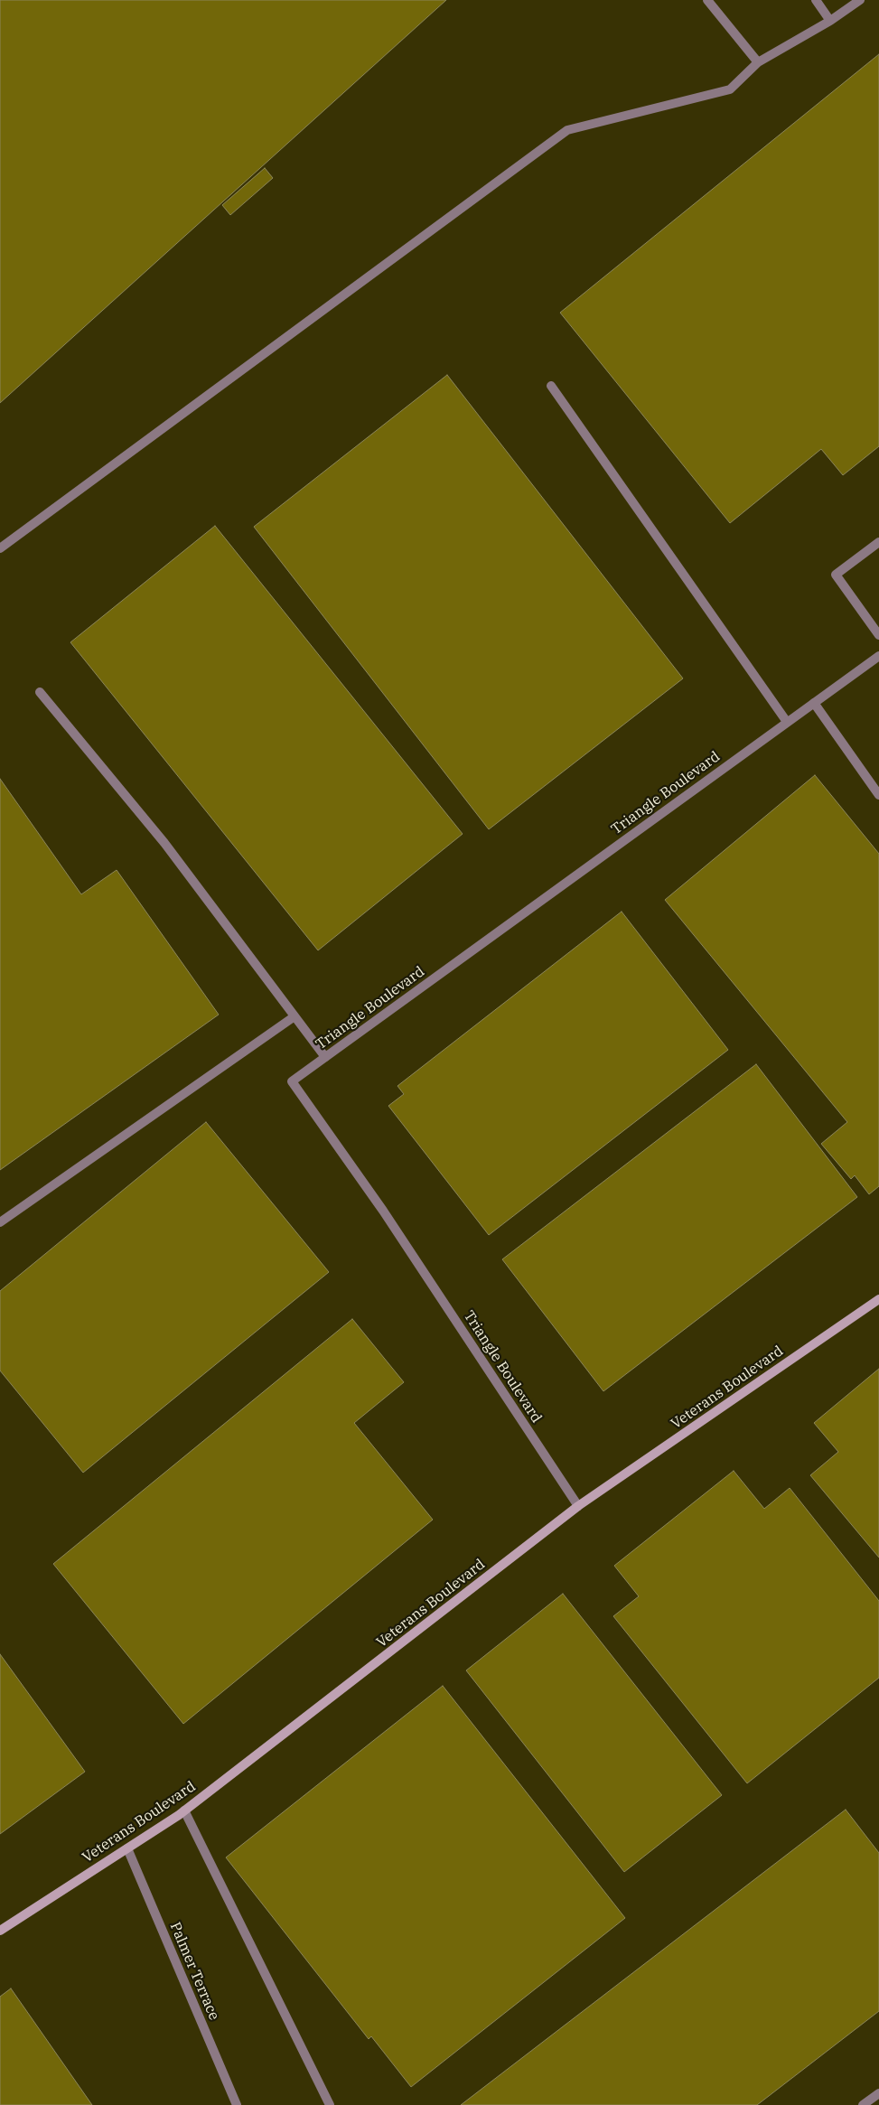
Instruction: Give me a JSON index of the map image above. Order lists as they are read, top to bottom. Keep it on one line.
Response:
{"streets":{"street":["Triangle Boulevard","Veterans Boulevard","Palmer Terrace"]},"crossings":[["Triangle Boulevard","Veterans Boulevard"],["Veterans Boulevard","Palmer Terrace"]]}
